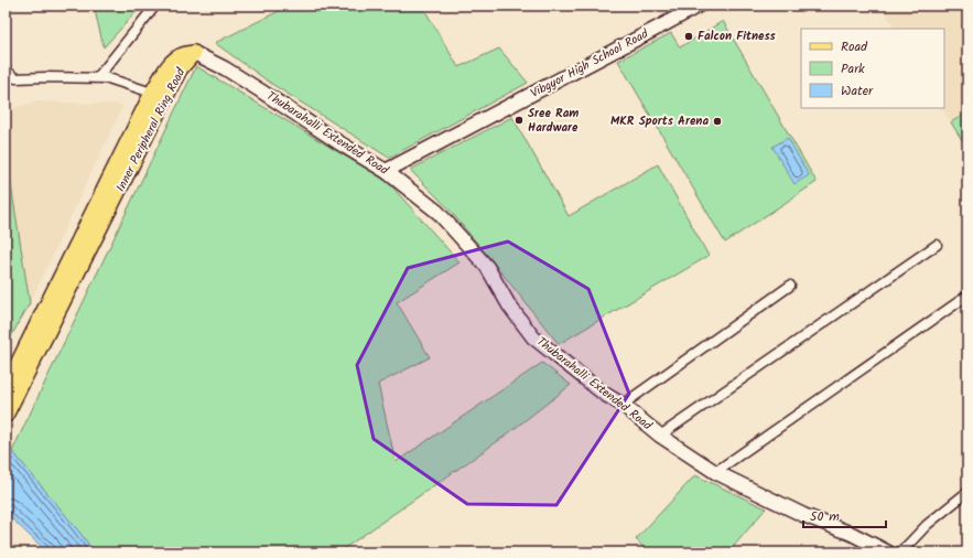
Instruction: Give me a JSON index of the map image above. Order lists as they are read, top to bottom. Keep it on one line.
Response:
{"streets":{"main road":["Inner Peripheral Ring Road"],"street":["Vibgyor High School Road","Thubarahalli Extended Road"]},"crossings":[["Vibgyor High School Road","Thubarahalli Extended Road"],["Inner Peripheral Ring Road","Thubarahalli Extended Road"]],"places":["Falcon Fitness","Sree Ram Hardware","MKR Sports Arena"],"legend":["Road","Park","Water"],"scale_bar":"50 m"}
